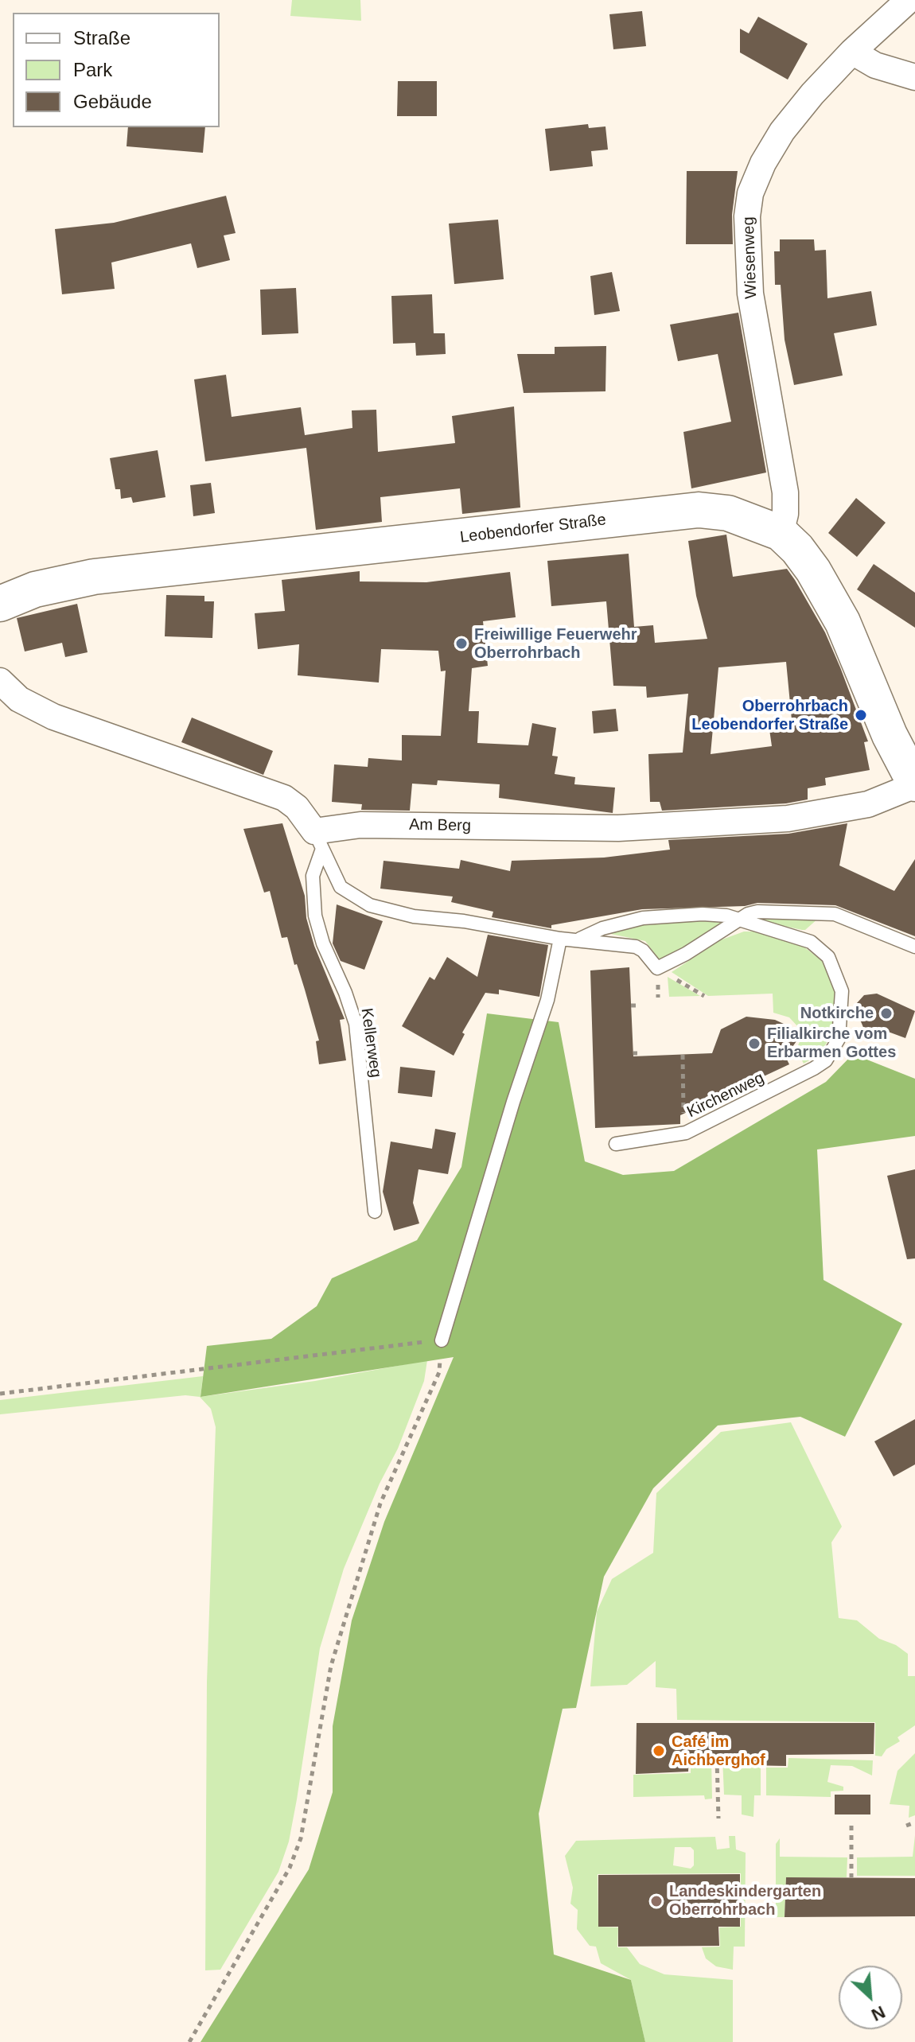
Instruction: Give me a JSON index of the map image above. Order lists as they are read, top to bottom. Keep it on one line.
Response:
{"streets":{"main road":["Leobendorfer Straße"],"street":["Wiesenweg","Am Berg"],"lane":["Kellerweg","Kirchenweg"]},"crossings":[["Wiesenweg","Leobendorfer Straße"],["Leobendorfer Straße","Am Berg"],["Am Berg","Kellerweg"],["Am Berg","Kirchenweg"],["Kellerweg","Kirchenweg"]],"places":["Freiwillige Feuerwehr Oberrohrbach","Oberrohrbach Leobendorfer Straße","Notkirche","Filialkirche vom Erbarmen Gottes","Café im Aichberghof","Landeskindergarten Oberrohrbach"],"legend":["Straße","Park","Gebäude"],"north":"bottom right"}
